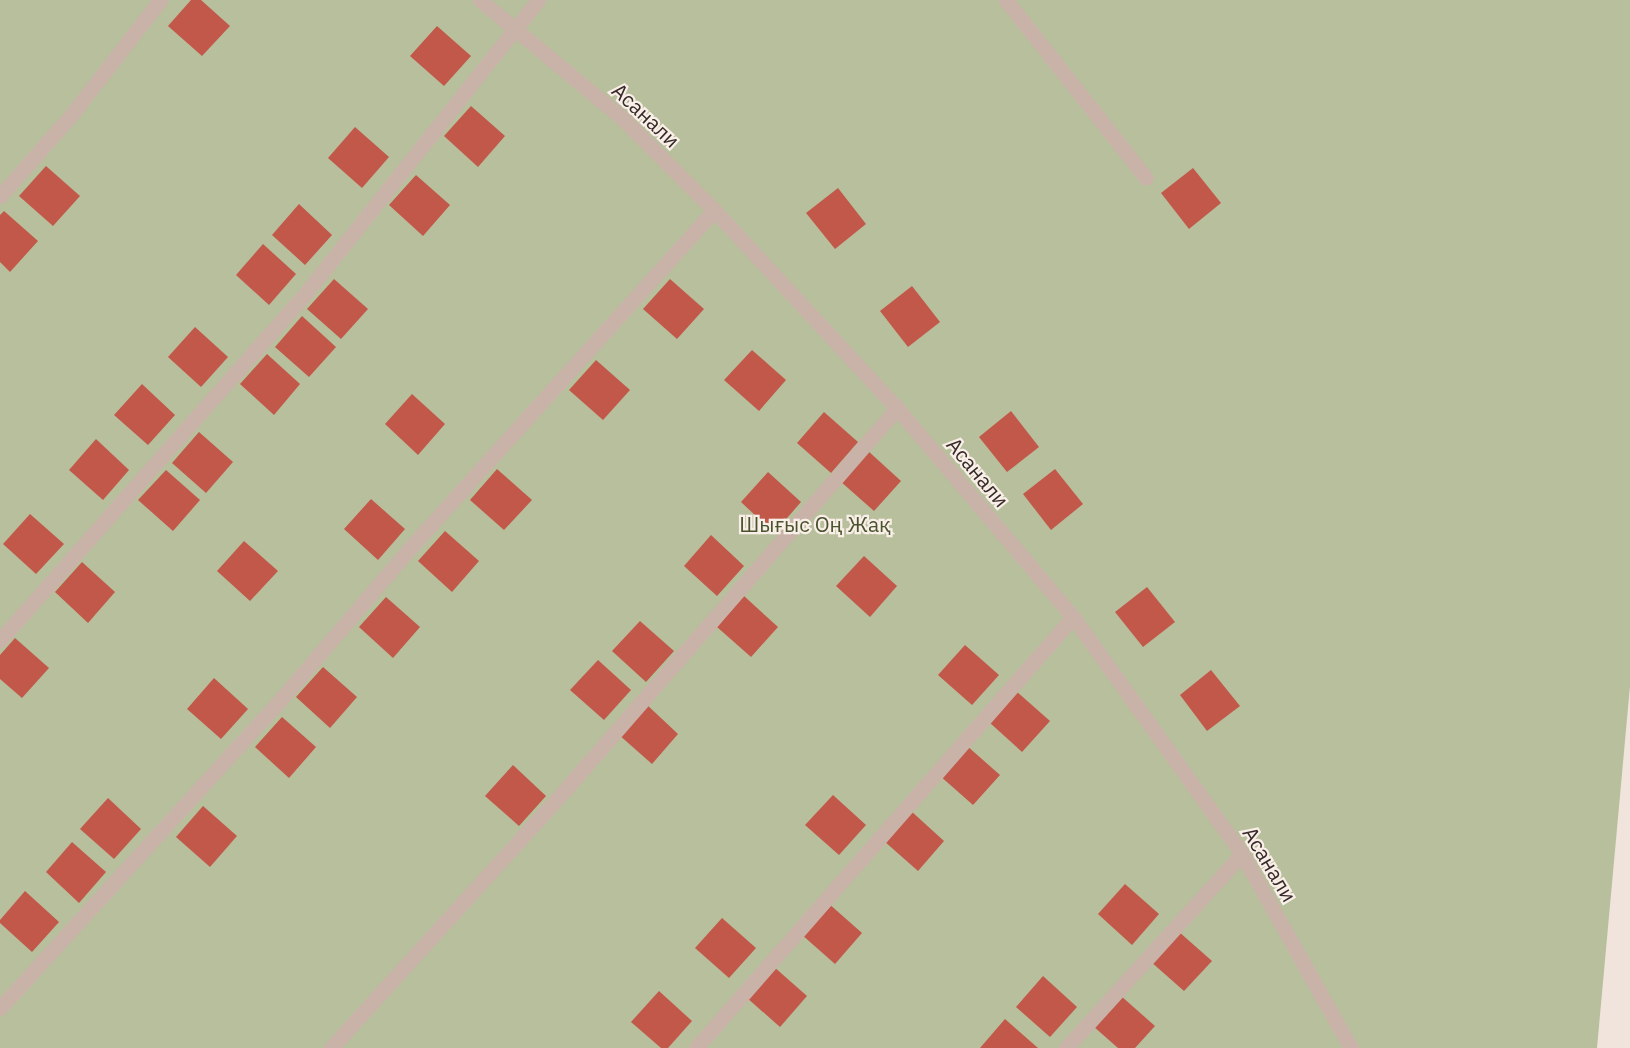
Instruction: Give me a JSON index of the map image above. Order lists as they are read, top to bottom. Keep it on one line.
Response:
{"streets":{"street":["Асанали"]},"parks":["Шығыс Оң Жақ"]}
